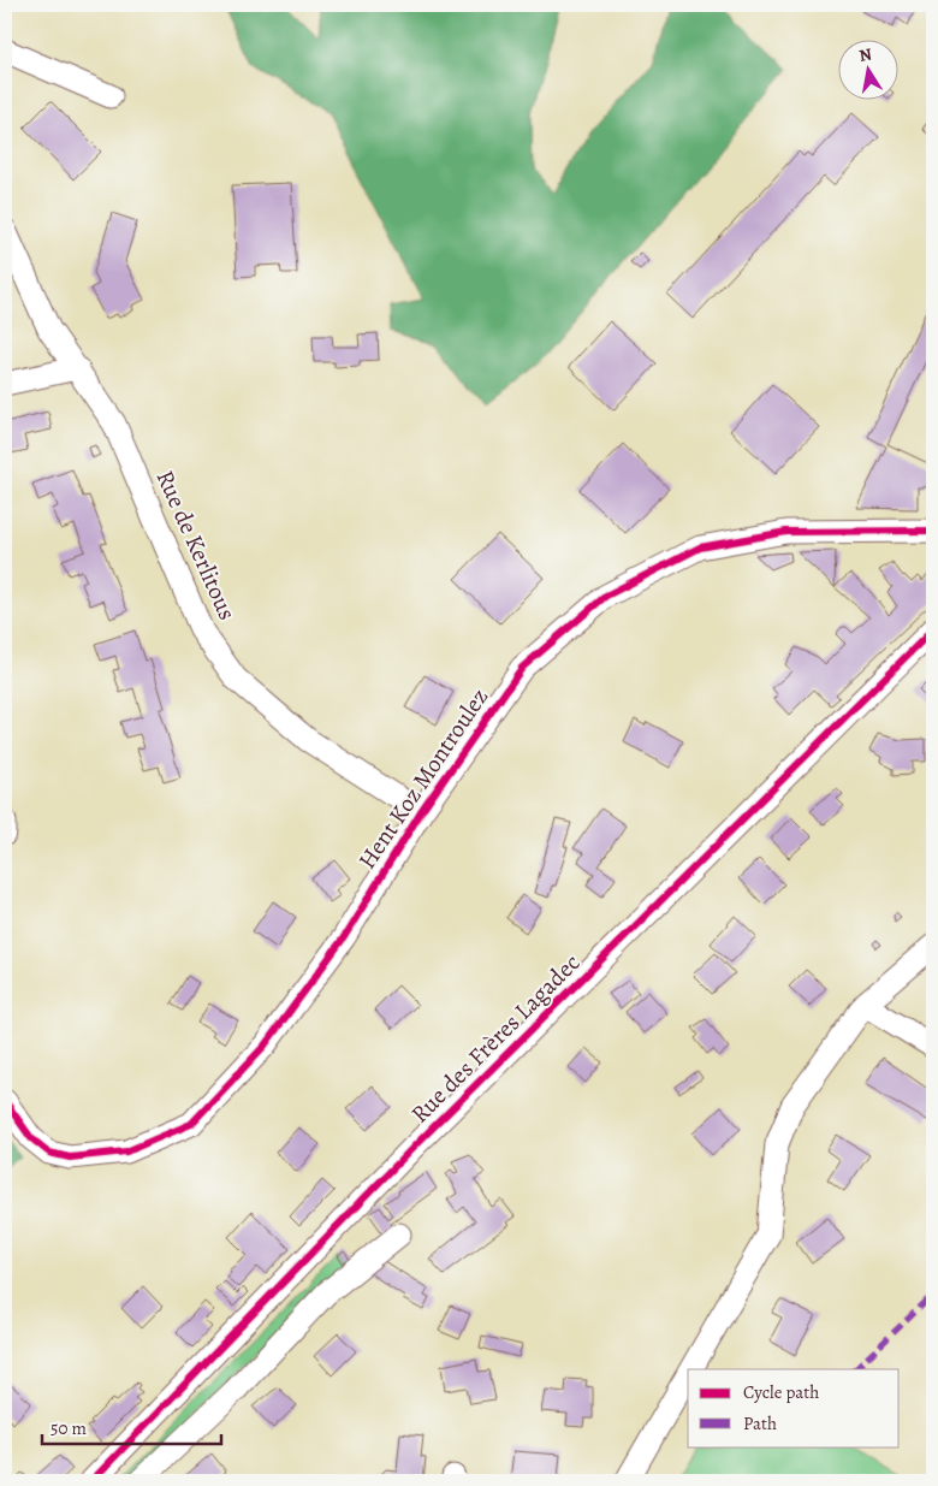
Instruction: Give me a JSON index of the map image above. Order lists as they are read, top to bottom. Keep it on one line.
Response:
{"streets":{"street":["Rue de Kerlitous","Hent Koz Montroulez","Rue des Frères Lagadec"]},"crossings":[["Rue de Kerlitous","Hent Koz Montroulez"]],"legend":["Cycle path","Path"],"scale_bar":"50 m","north":"top"}
